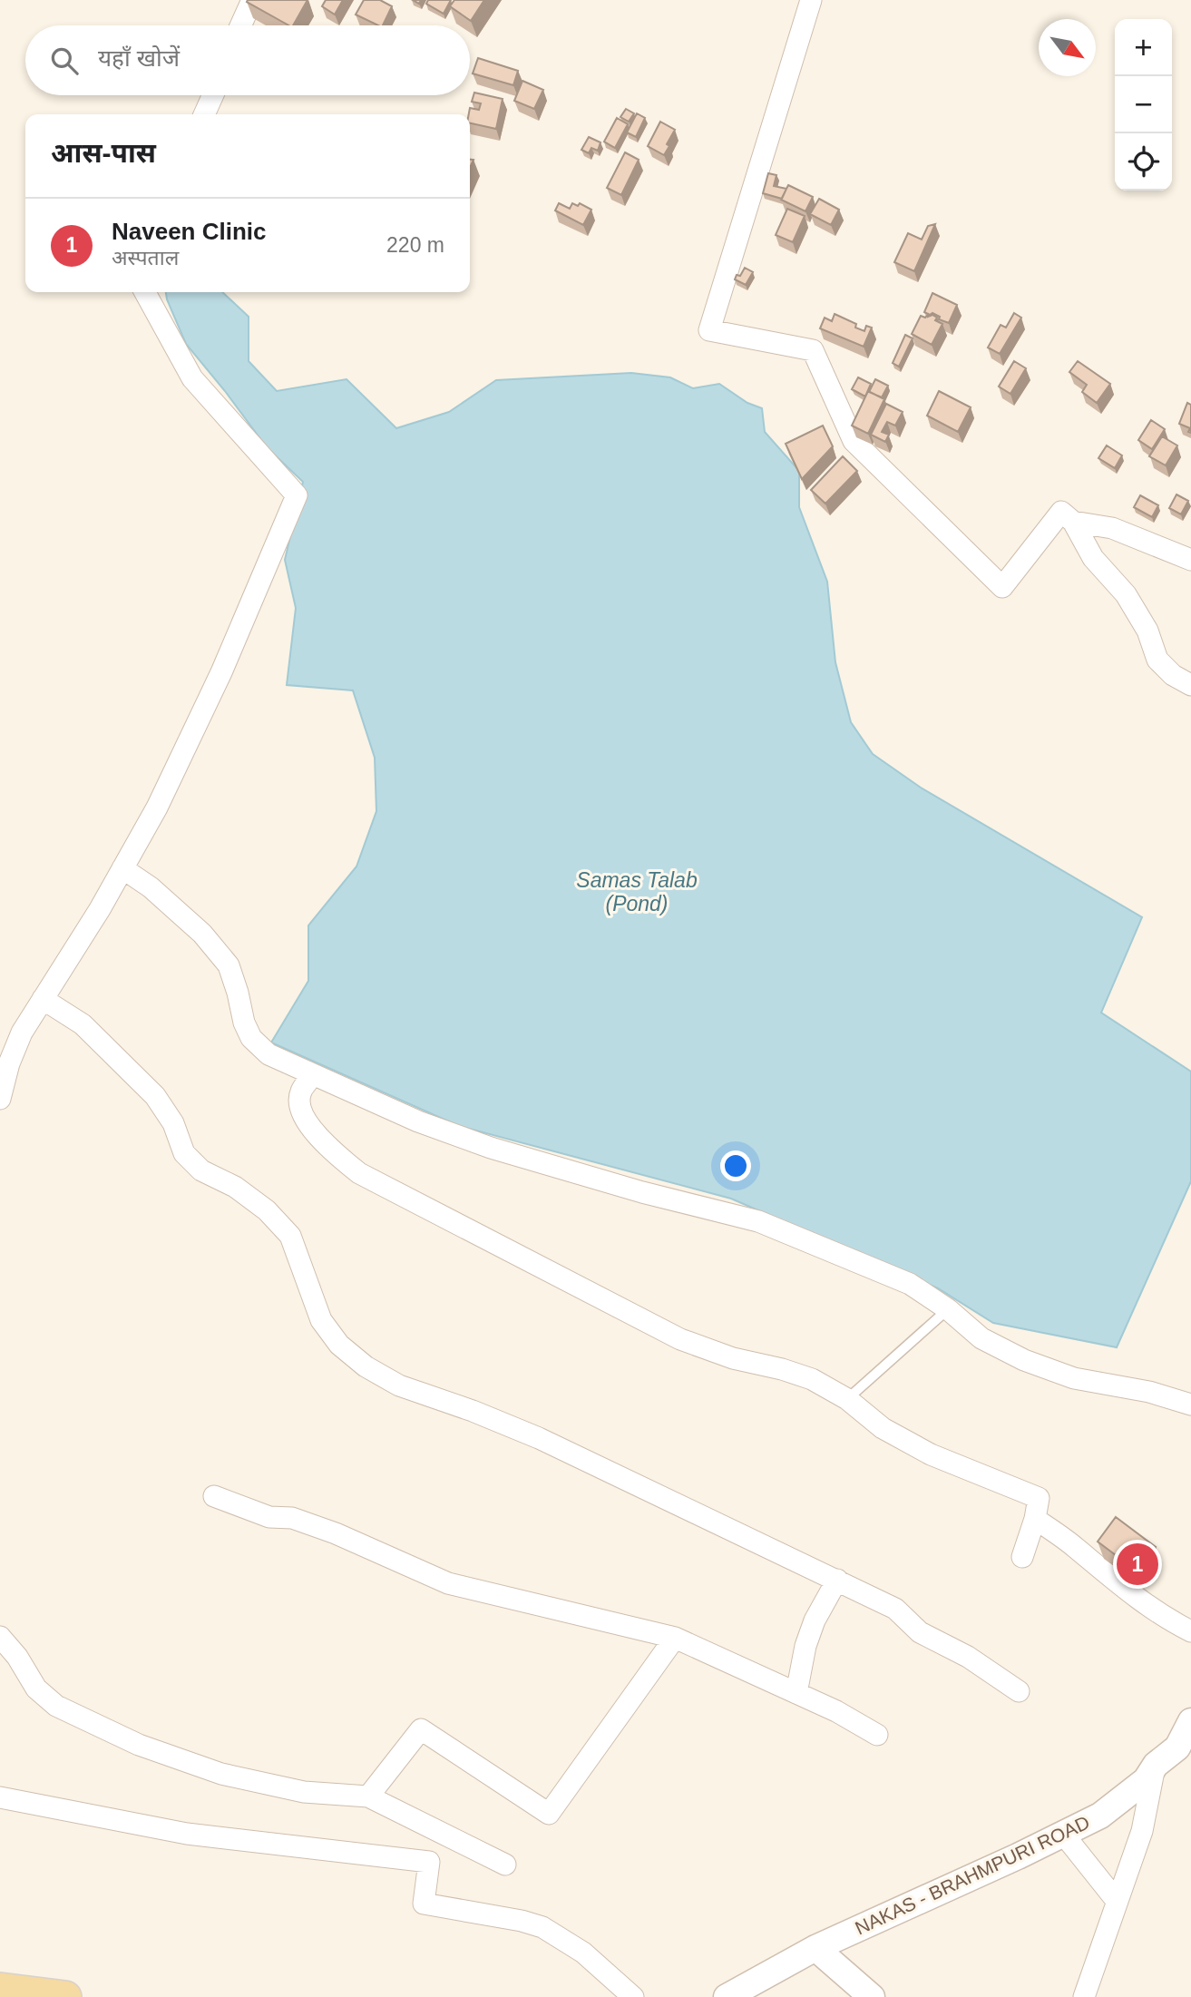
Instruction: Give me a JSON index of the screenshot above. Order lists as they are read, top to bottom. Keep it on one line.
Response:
{"streets":{"street":["NAKAS - BRAHMPURI ROAD"]},"water":["Samas Talab (Pond)"],"north":"bottom right","page":{"map_buttons":["+","−"],"search":"यहाँ खोजें","heading":"आस-पास","list":[{"mark":"1","name":"Naveen Clinic","note":"अस्पताल","value":"220 m"}],"pins":"1"}}
